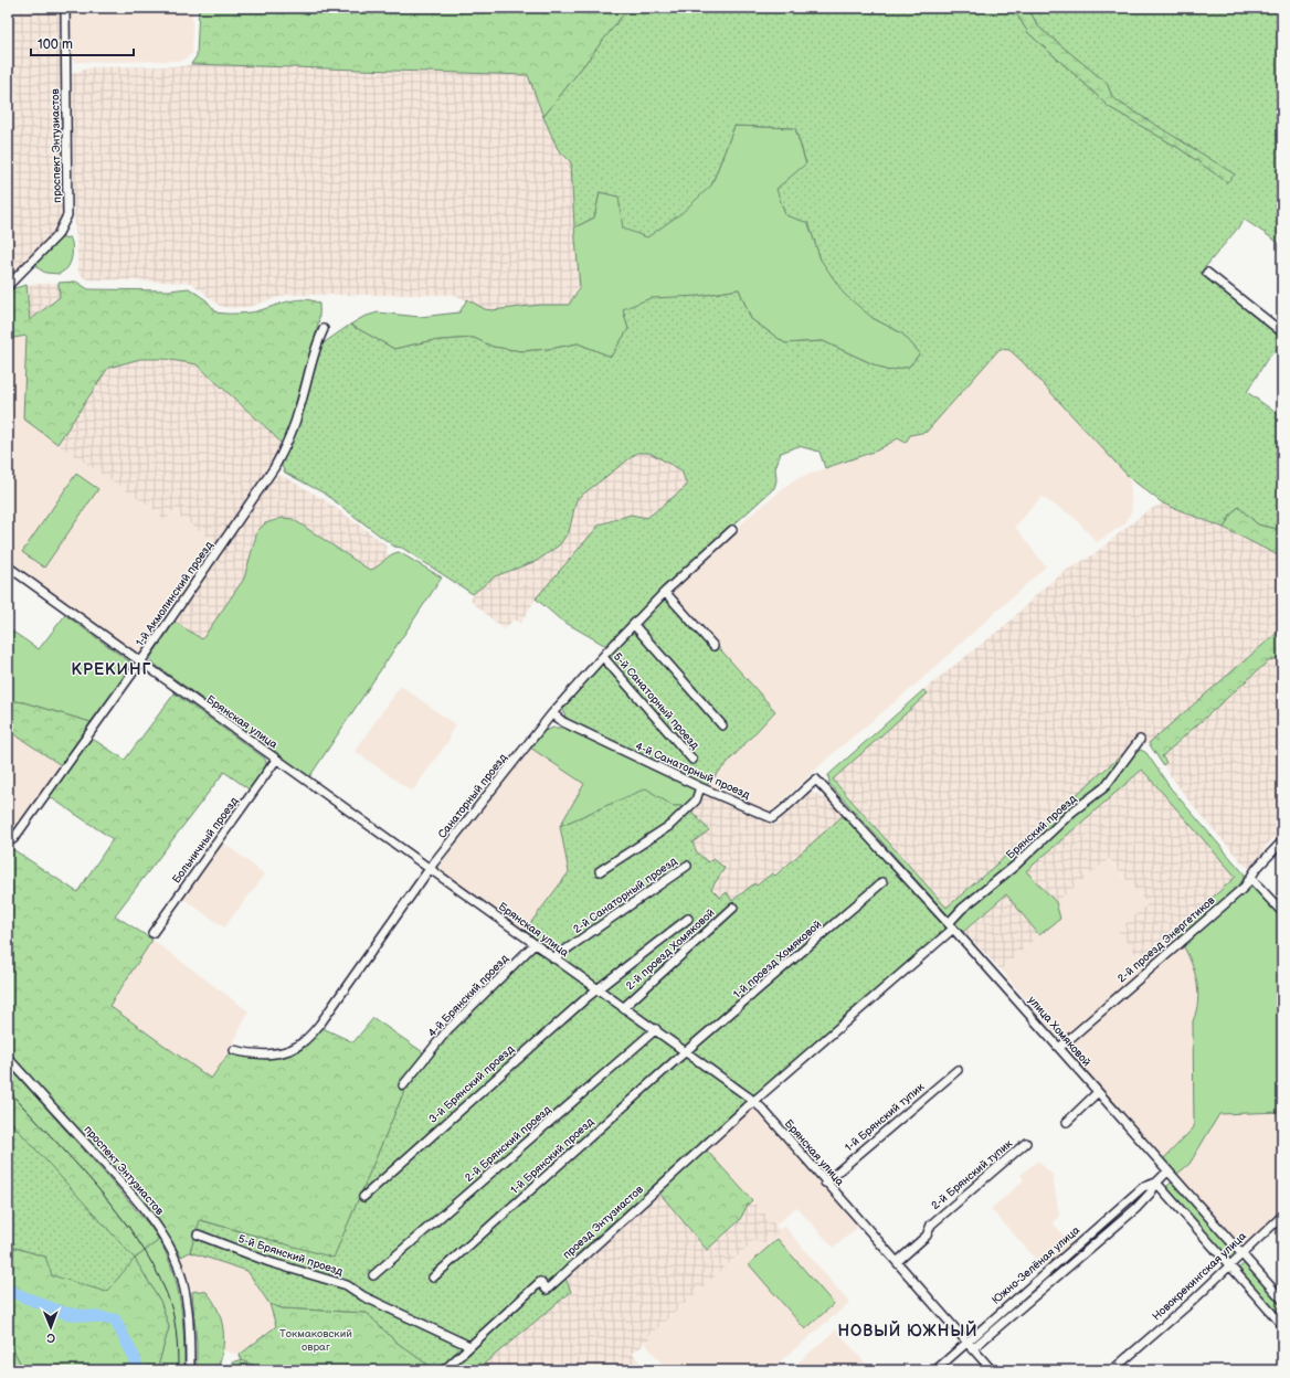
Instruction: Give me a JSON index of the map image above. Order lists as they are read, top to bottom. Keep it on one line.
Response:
{"streets":{"street":["проспект Энтузиастов","1-й Акмолинский проезд","5-й Санаторный проезд","Брянская улица","4-й Санаторный проезд","Санаторный проезд","Брянский проезд","Больничный проезд","2-й Санаторный проезд","2-й проезд Энергетиков","2-й проезд Хомяковой","1-й проезд Хомяковой","4-й Брянский проезд","улица Хомяковой","3-й Брянский проезд","1-й Брянский тупик","2-й Брянский проезд","1-й Брянский проезд","2-й Брянский тупик","проезд Энтузиастов","5-й Брянский проезд","Южно-Зелёная улица","Новокрекингская улица"]},"crossings":[["1-й Акмолинский проезд","Брянская улица"],["5-й Санаторный проезд","Санаторный проезд"],["Брянская улица","Санаторный проезд"],["Брянская улица","Брянский проезд"],["Брянская улица","Больничный проезд"],["Брянская улица","2-й Санаторный проезд"],["Брянская улица","2-й проезд Хомяковой"],["Брянская улица","1-й проезд Хомяковой"],["Брянская улица","4-й Брянский проезд"],["Брянская улица","3-й Брянский проезд"],["Брянская улица","1-й Брянский тупик"],["Брянская улица","2-й Брянский проезд"],["Брянская улица","1-й Брянский проезд"],["Брянская улица","2-й Брянский тупик"],["Брянская улица","проезд Энтузиастов"],["Брянская улица","Южно-Зелёная улица"],["4-й Санаторный проезд","Санаторный проезд"],["4-й Санаторный проезд","улица Хомяковой"],["Брянский проезд","улица Хомяковой"],["Брянский проезд","проезд Энтузиастов"],["2-й проезд Энергетиков","улица Хомяковой"],["1-й проезд Хомяковой","1-й Брянский проезд"],["улица Хомяковой","Южно-Зелёная улица"],["улица Хомяковой","Новокрекингская улица"],["проезд Энтузиастов","5-й Брянский проезд"]],"districts":["КРЕКИНГ","НОВЫЙ ЮЖНЫЙ"],"parks":["Токмаковский овраг"],"scale_bar":"100 m","north":"bottom"}
